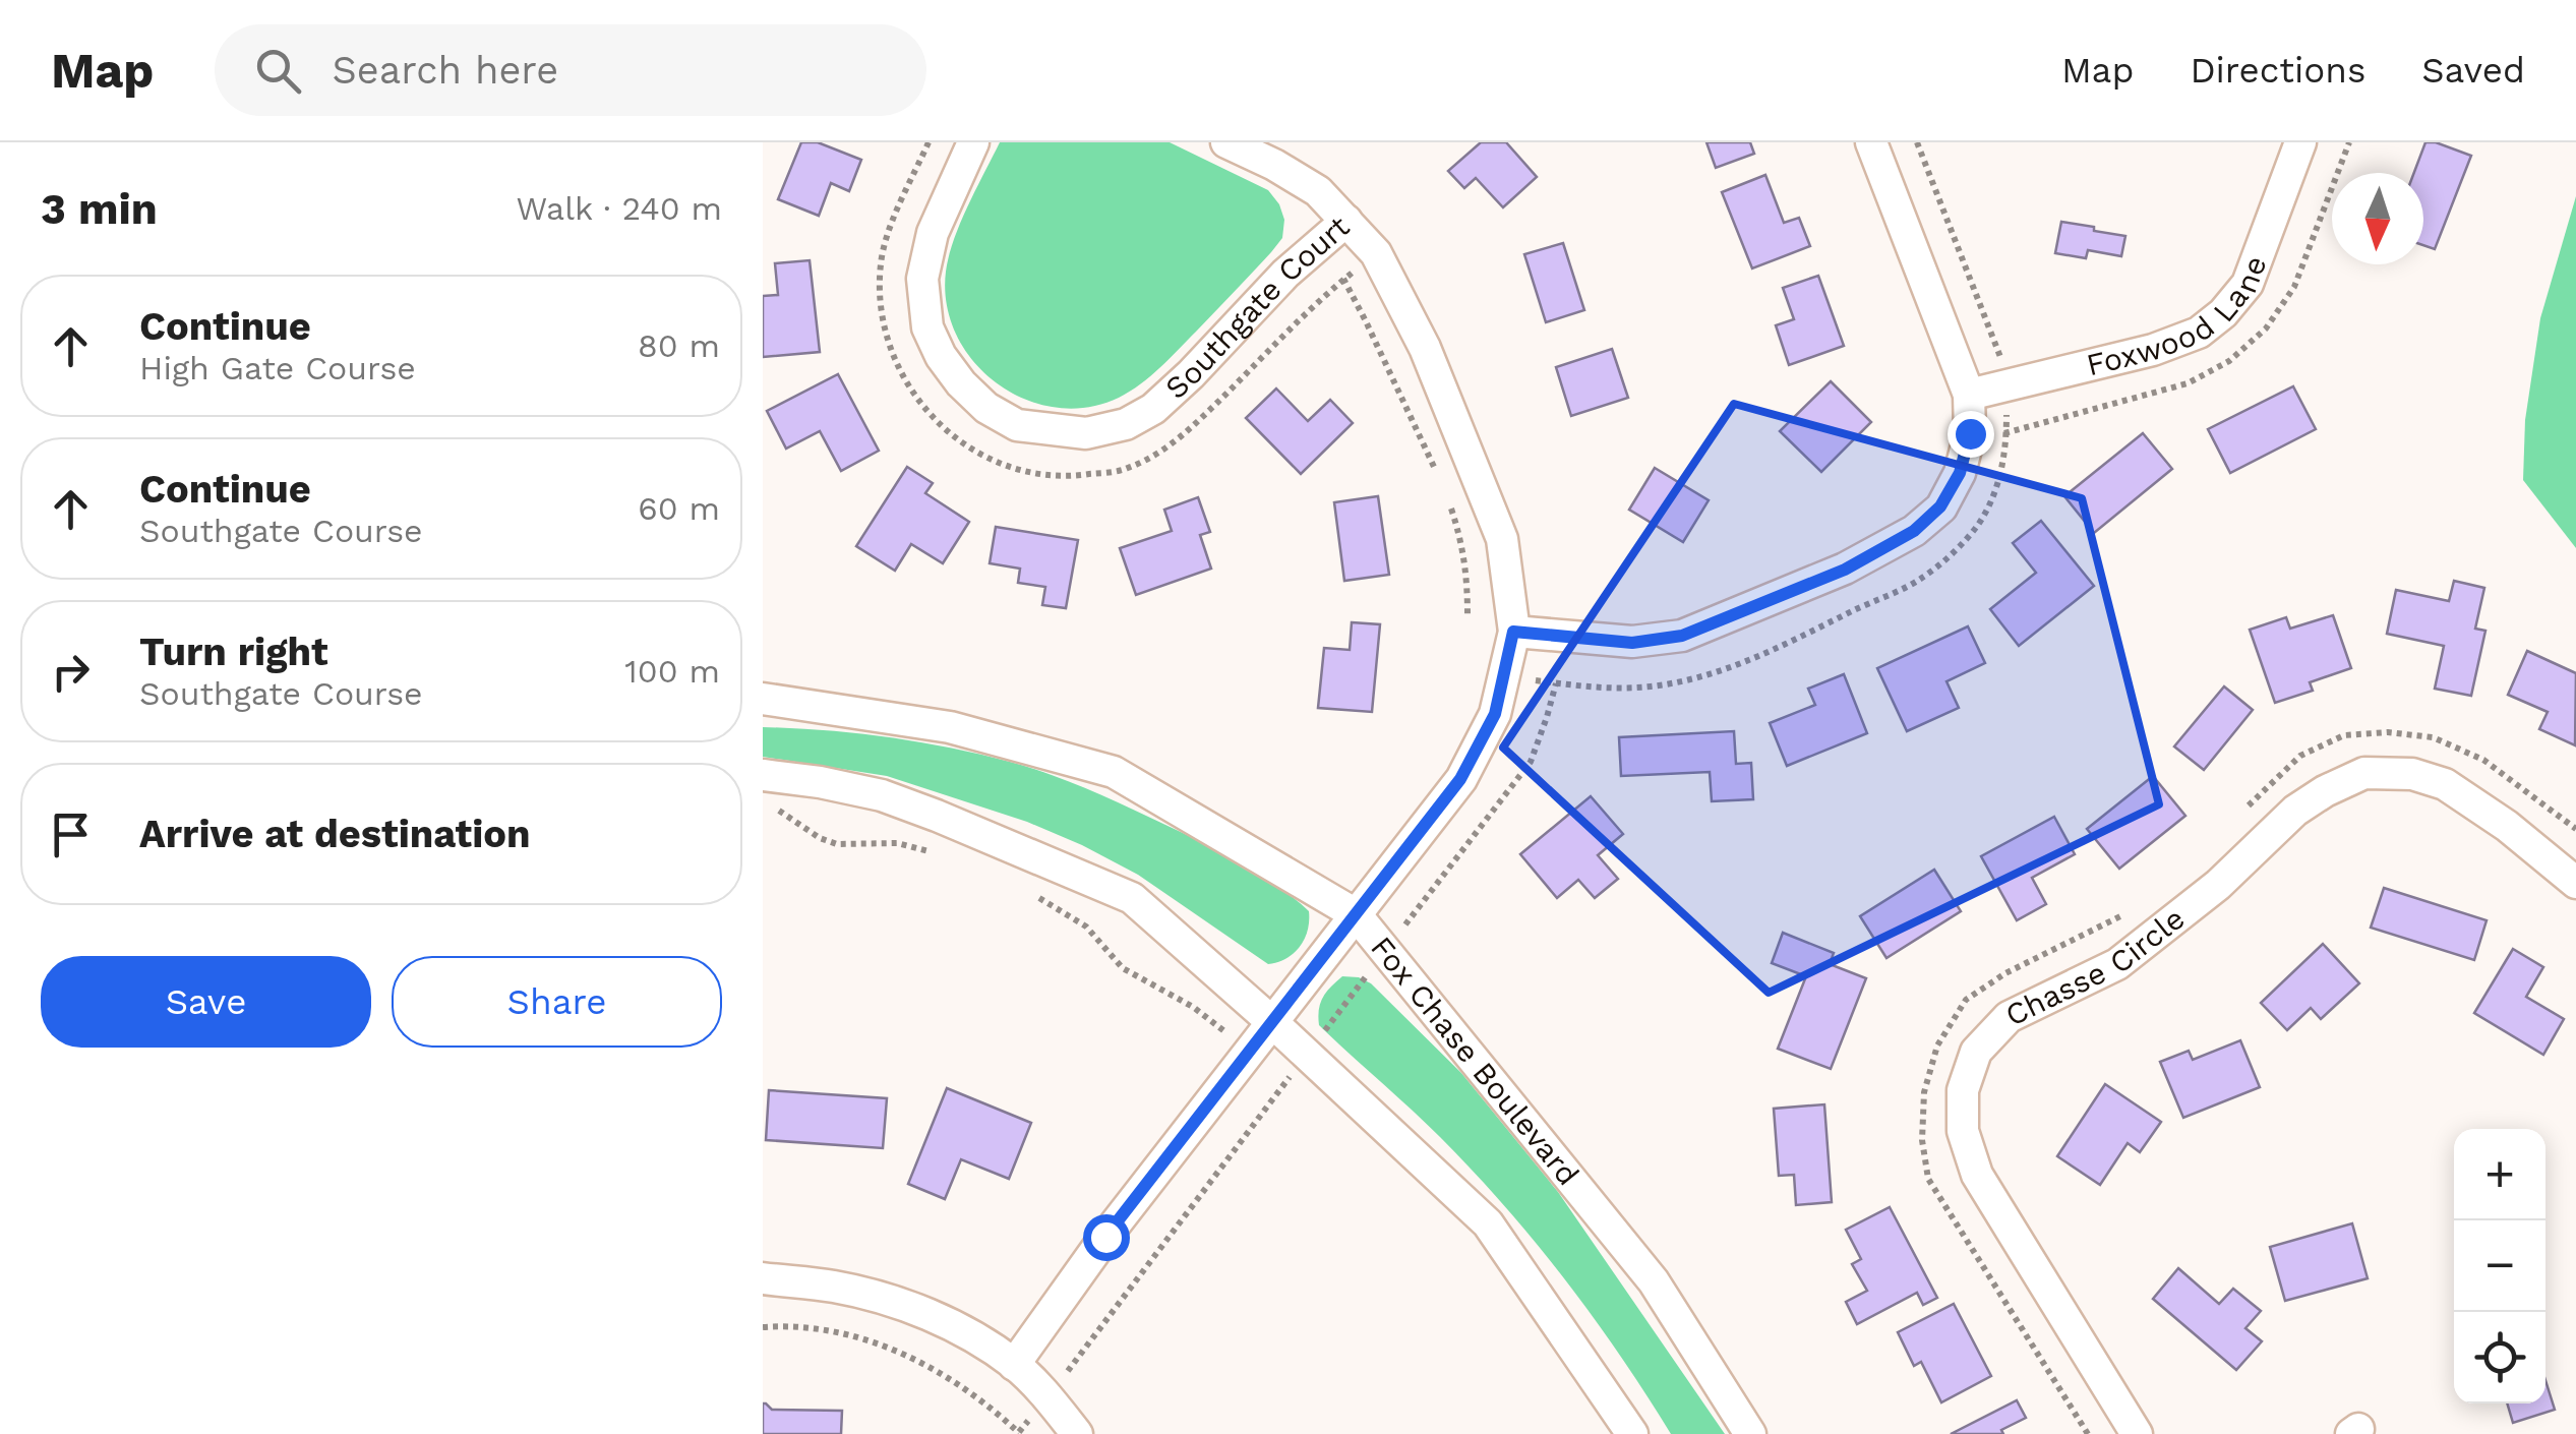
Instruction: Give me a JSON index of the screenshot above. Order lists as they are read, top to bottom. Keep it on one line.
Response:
{"streets":{"street":["Foxwood Lane","Southgate Court","Chasse Circle","Fox Chase Boulevard"]},"crossings":[["Southgate Court","Fox Chase Boulevard"]],"north":"bottom","page":{"header":"Map","search":"Search here","nav":["Map","Directions","Saved"],"heading":["3 min","Walk · 240 m"],"list":[["Continue","High Gate Course","80 m"],["Continue","Southgate Course","60 m"],["Turn right","Southgate Course","100 m"],"Arrive at destination"],"buttons":["Save","Share"],"map_buttons":["+","−"]}}
